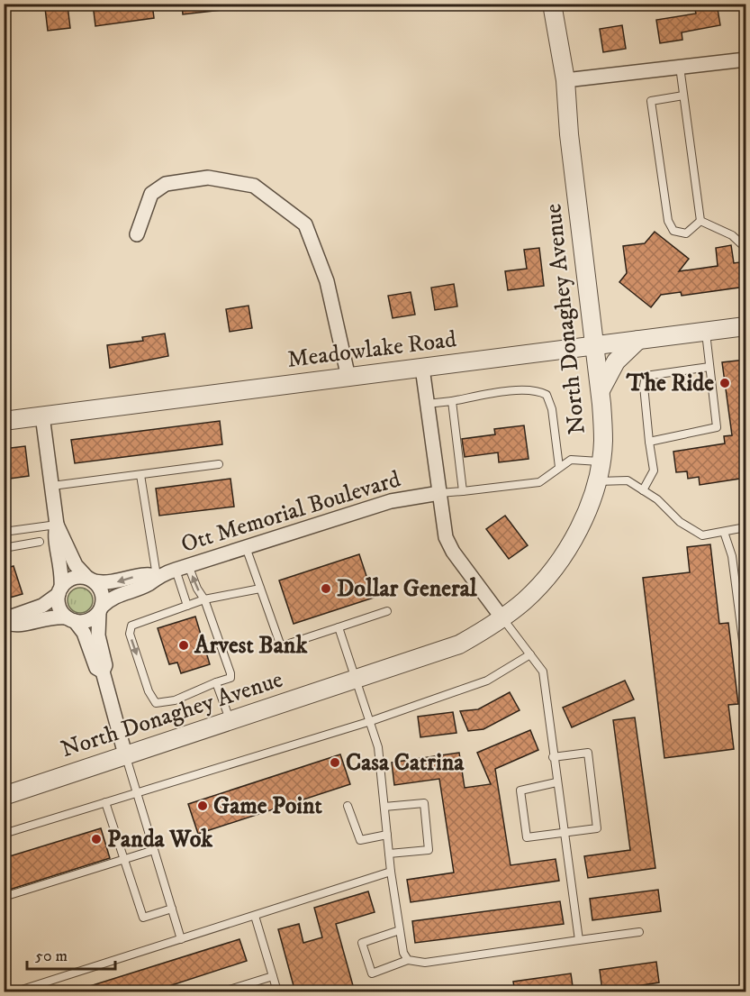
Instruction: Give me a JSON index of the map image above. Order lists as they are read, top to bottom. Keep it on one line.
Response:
{"streets":{"street":["North Donaghey Avenue","Meadowlake Road","Ott Memorial Boulevard"]},"crossings":[["North Donaghey Avenue","Meadowlake Road"]],"places":["The Ride","Dollar General","Arvest Bank","Casa Catrina","Game Point","Panda Wok"],"scale_bar":"50 m"}
